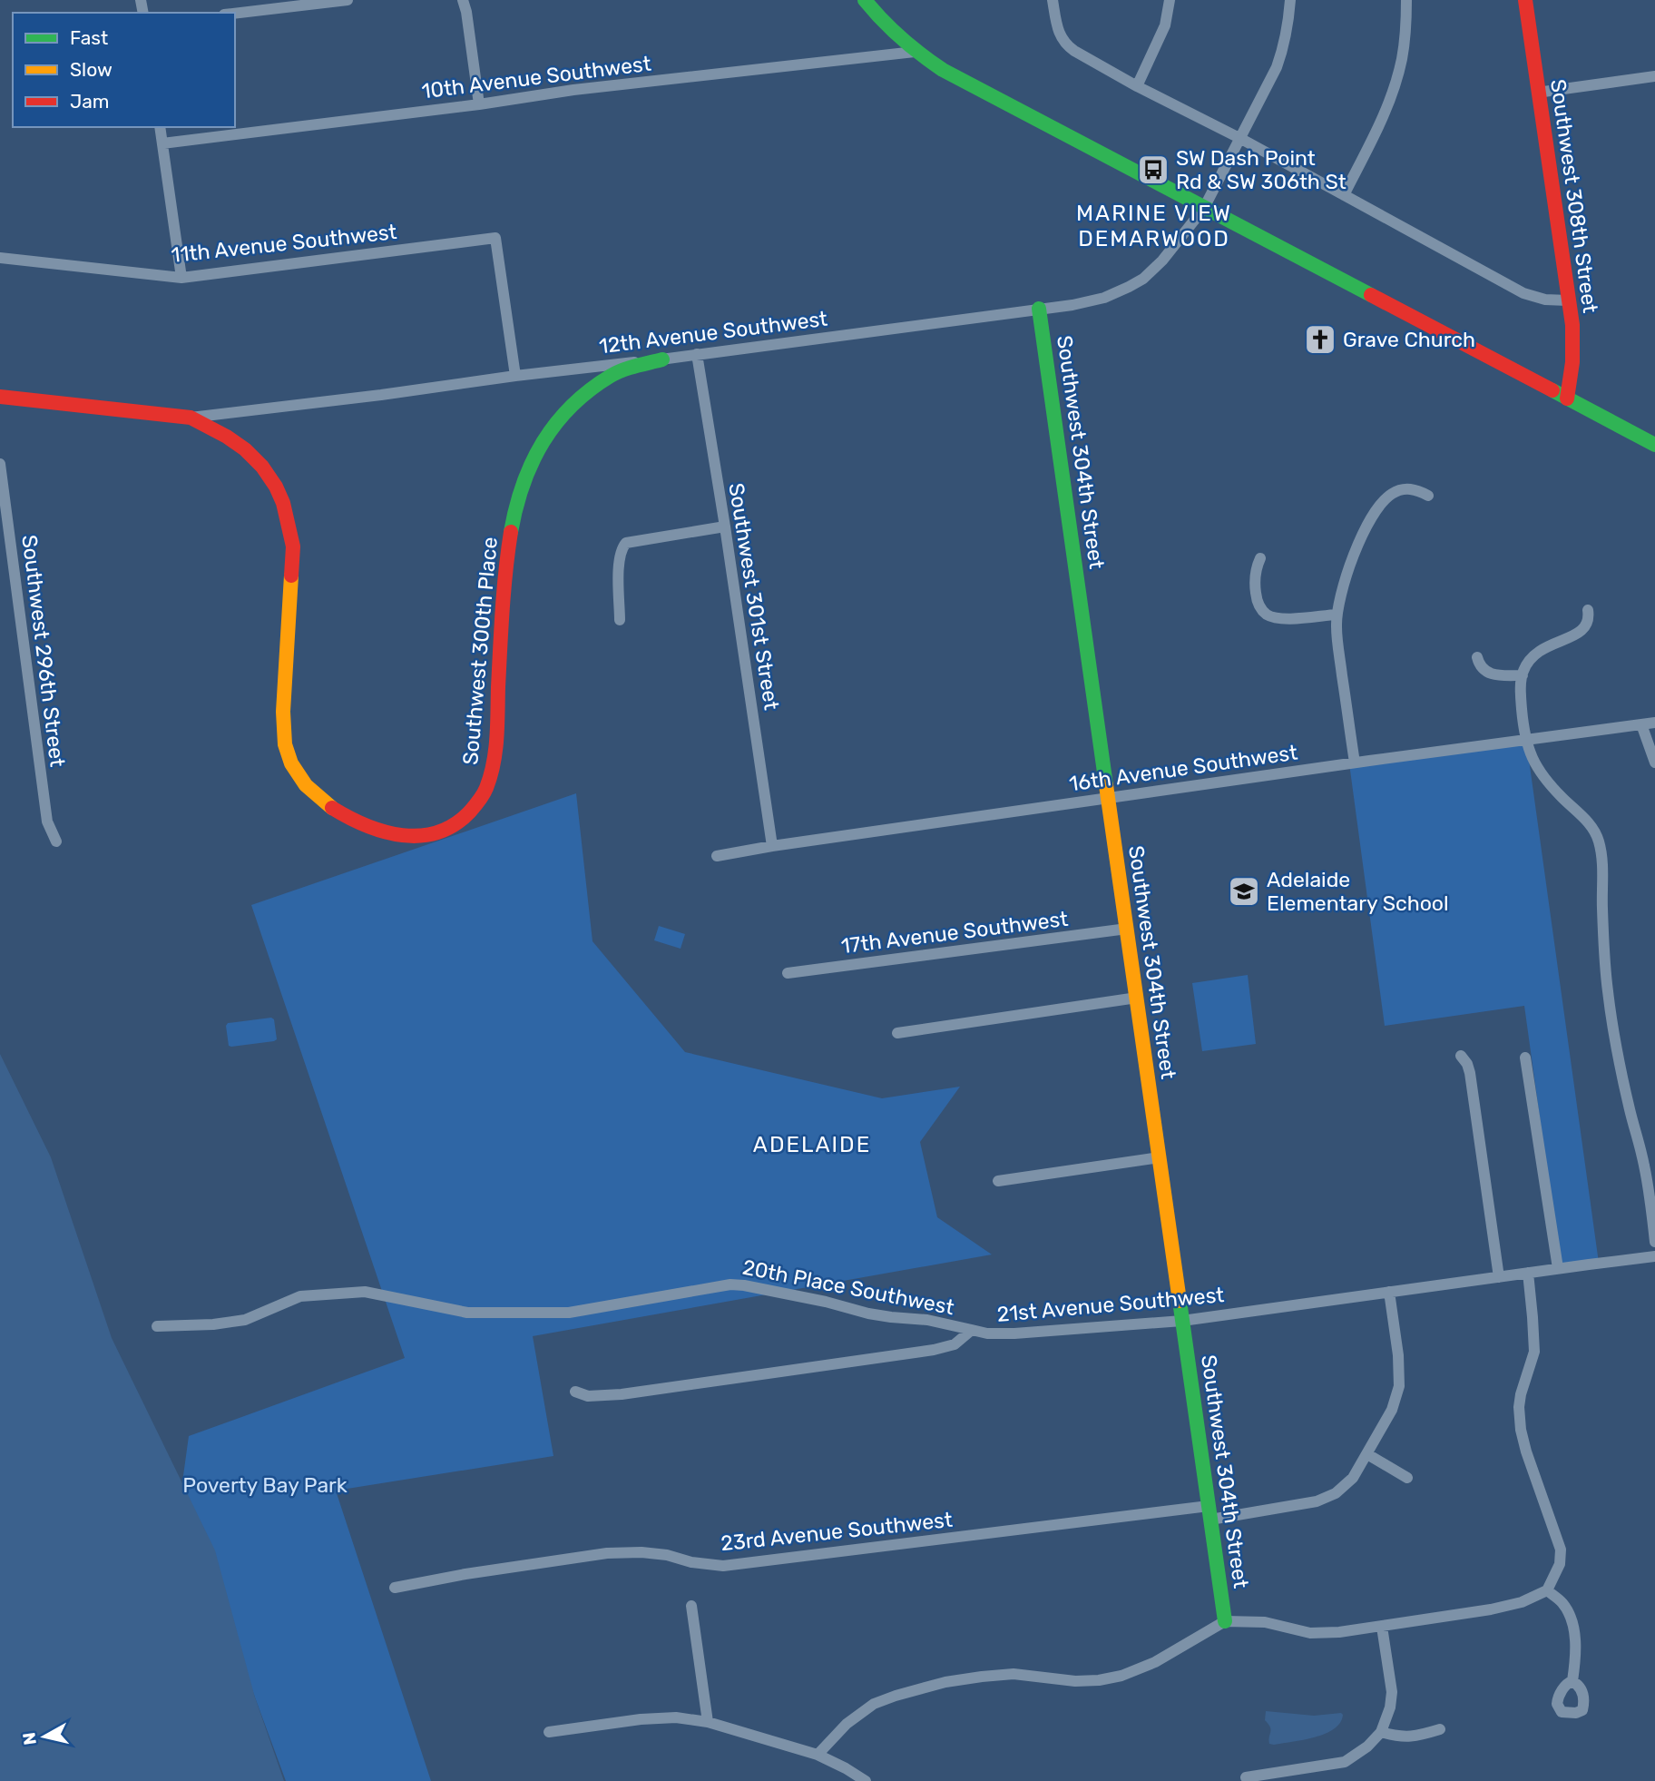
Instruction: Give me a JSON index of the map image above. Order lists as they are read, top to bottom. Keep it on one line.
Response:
{"streets":{"street":["10th Avenue Southwest","Southwest 308th Street","11th Avenue Southwest","12th Avenue Southwest","Southwest 304th Street","Southwest 301st Street","Southwest 296th Street","Southwest 300th Place","16th Avenue Southwest","17th Avenue Southwest","20th Place Southwest","21st Avenue Southwest","23rd Avenue Southwest"]},"crossings":[["11th Avenue Southwest","12th Avenue Southwest"],["12th Avenue Southwest","Southwest 304th Street"],["12th Avenue Southwest","Southwest 301st Street"],["12th Avenue Southwest","Southwest 300th Place"],["Southwest 304th Street","16th Avenue Southwest"],["Southwest 304th Street","17th Avenue Southwest"],["Southwest 304th Street","21st Avenue Southwest"],["Southwest 304th Street","23rd Avenue Southwest"],["Southwest 301st Street","16th Avenue Southwest"],["20th Place Southwest","21st Avenue Southwest"],["21st Avenue Southwest","23rd Avenue Southwest"]],"districts":["MARINE VIEW DEMARWOOD","ADELAIDE"],"parks":["Poverty Bay Park"],"places":{"bus stop":["SW Dash Point Rd & SW 306th St"],"church":["Grave Church"],"school or university":["Adelaide Elementary School"]},"legend":["Fast","Slow","Jam"],"north":"left"}
